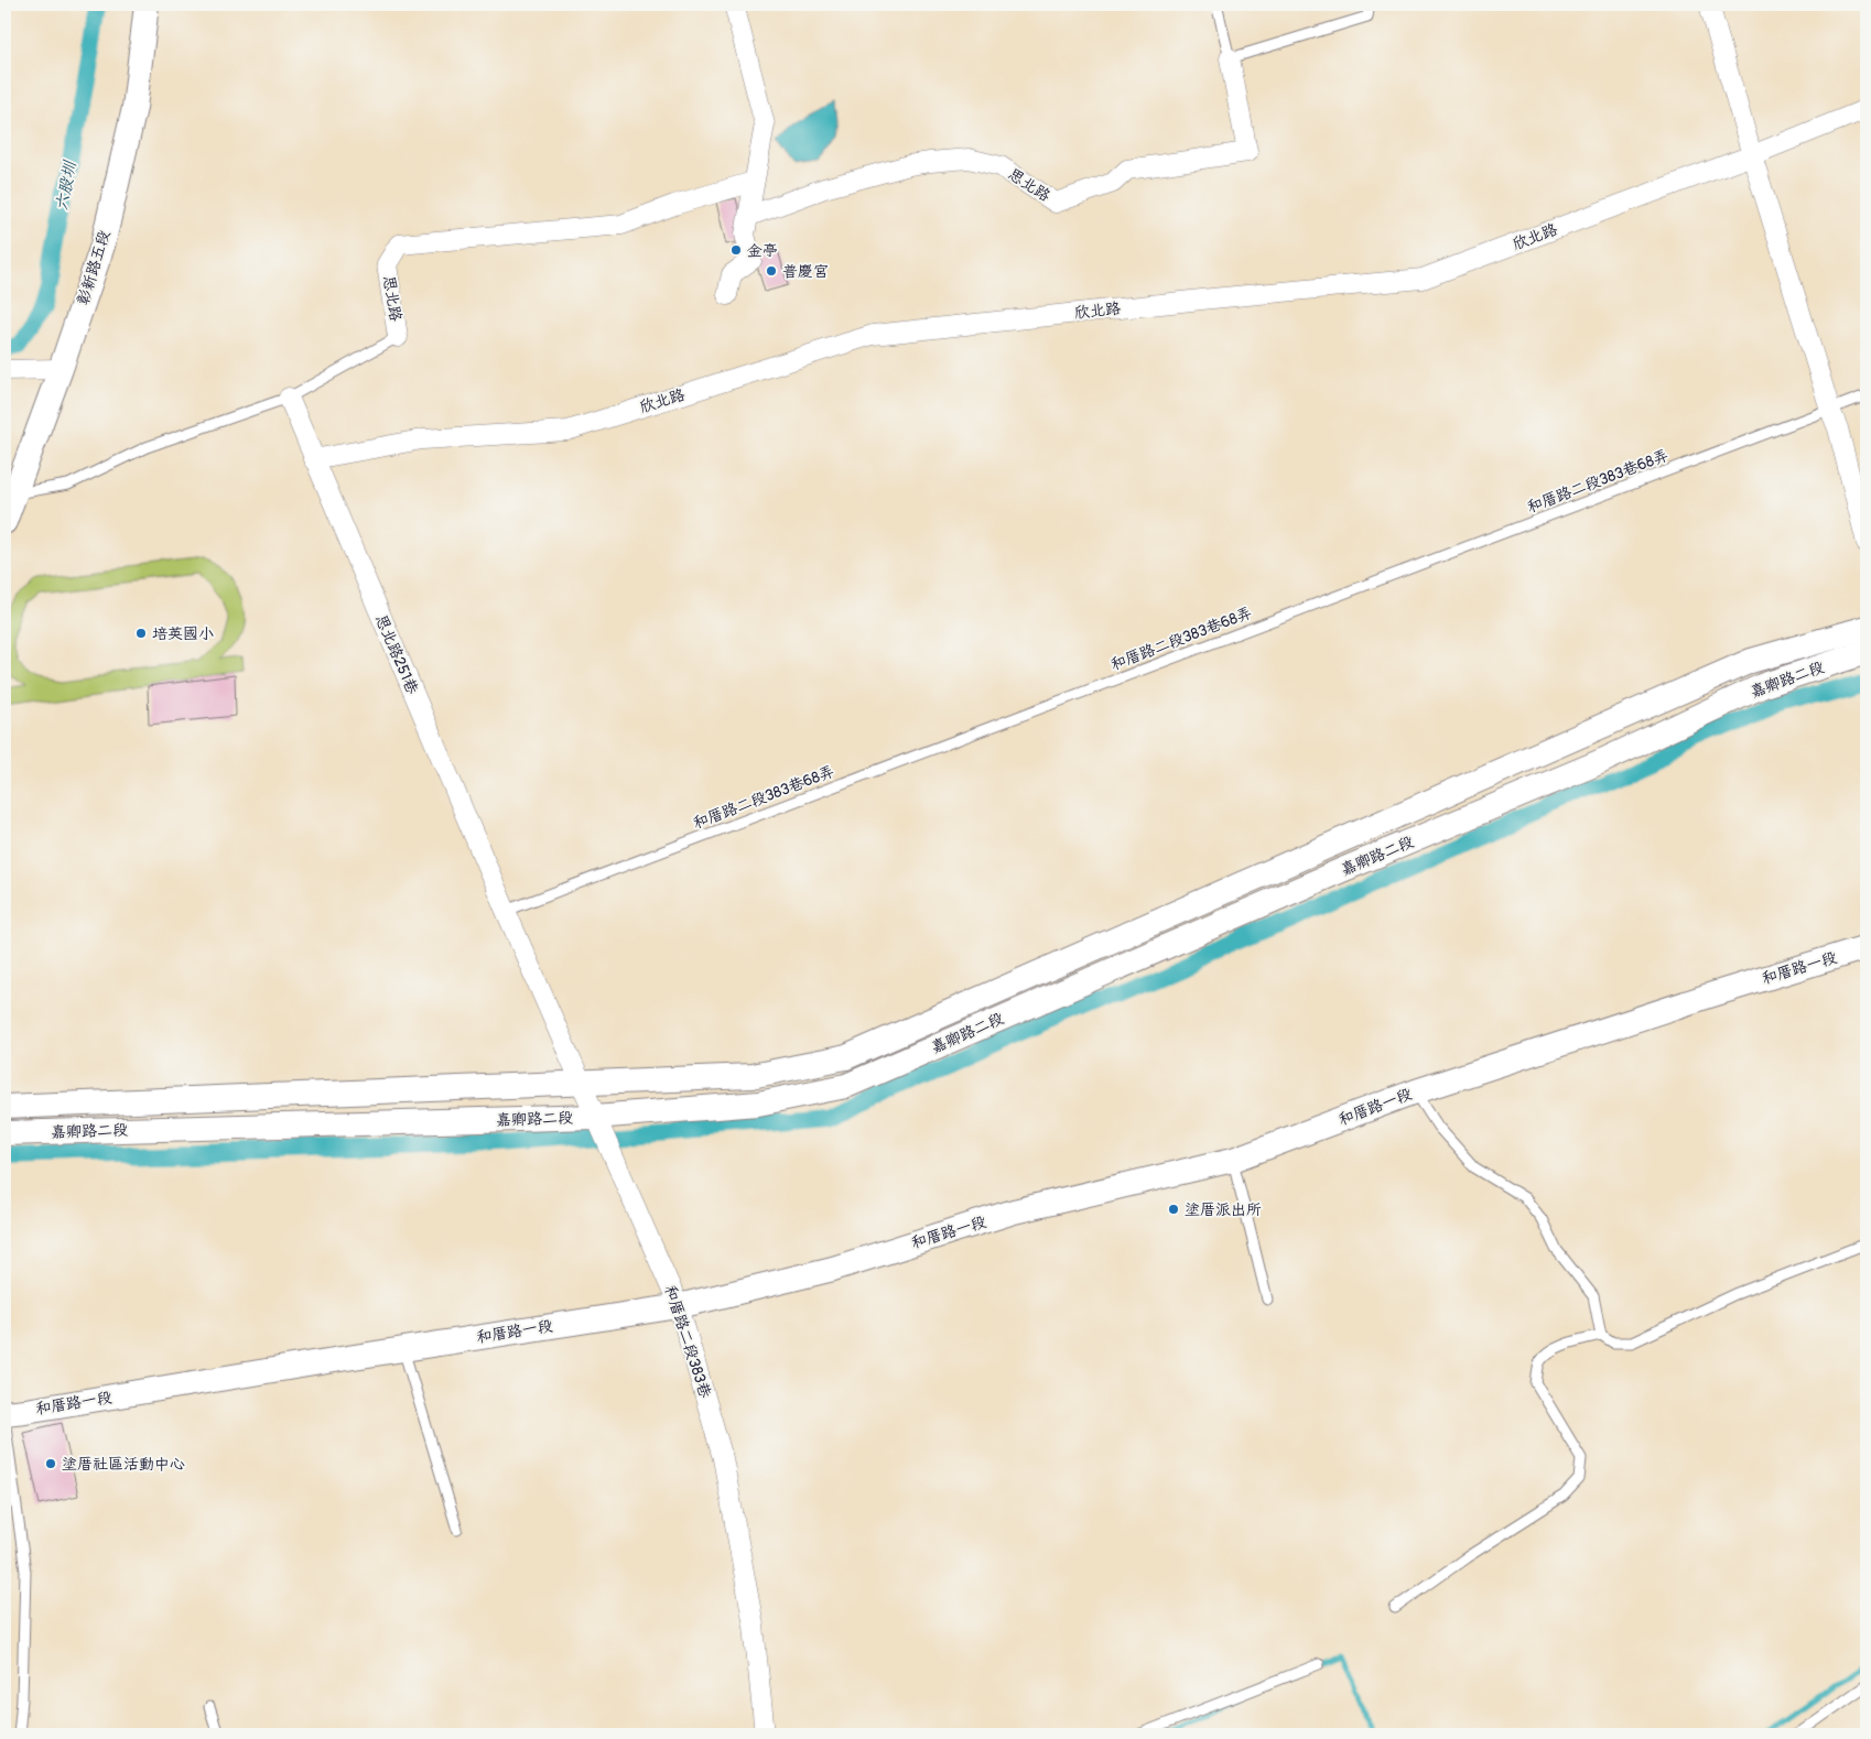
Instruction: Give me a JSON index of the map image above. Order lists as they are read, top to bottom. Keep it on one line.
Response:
{"streets":{"street":["思北路","欣北路","彰新路五段","思北路251巷","嘉卿路二段","和厝路一段","和厝路二段383巷"],"lane":["和厝路二段383巷68弄"]},"crossings":[["思北路","彰新路五段"],["思北路","思北路251巷"],["欣北路","思北路251巷"],["和厝路二段383巷68弄","思北路251巷"],["和厝路二段383巷68弄","和厝路二段383巷"],["思北路251巷","和厝路二段383巷"],["嘉卿路二段","和厝路二段383巷"],["和厝路一段","和厝路二段383巷"]],"water":["六股圳"],"places":["金亭","普慶宮","培英國小","塗厝派出所","塗厝社區活動中心"]}
